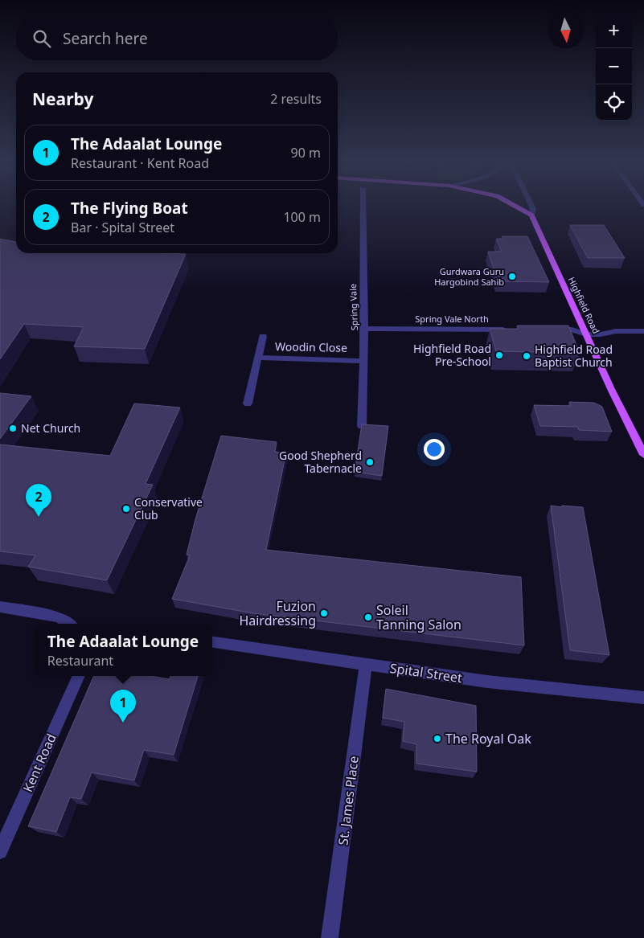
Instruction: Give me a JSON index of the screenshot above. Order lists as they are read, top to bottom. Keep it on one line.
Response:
{"streets":{"main road":["Highfield Road"],"street":["Spring Vale","Spring Vale North","Woodin Close","Spital Street","Kent Road","St. James Place"]},"crossings":[["Spring Vale","Spring Vale North"],["Spring Vale","Woodin Close"],["Spital Street","St. James Place"]],"places":["Gurdwara Guru Hargobind Sahib","Highfield Road Pre-School","Highfield Road Baptist Church","Net Church","Good Shepherd Tabernacle","Conservative Club","Fuzion Hairdressing","Soleil Tanning Salon","The Royal Oak"],"north":"bottom","page":{"map_buttons":["+","−"],"search":"Search here","heading":["Nearby","2 results"],"list":[{"mark":"1","name":"The Adaalat Lounge","note":"Restaurant · Kent Road","value":"90 m"},{"mark":"2","name":"The Flying Boat","note":"Bar · Spital Street","value":"100 m"}],"pins":["2","1"],"popup":["The Adaalat Lounge","Restaurant"]}}
